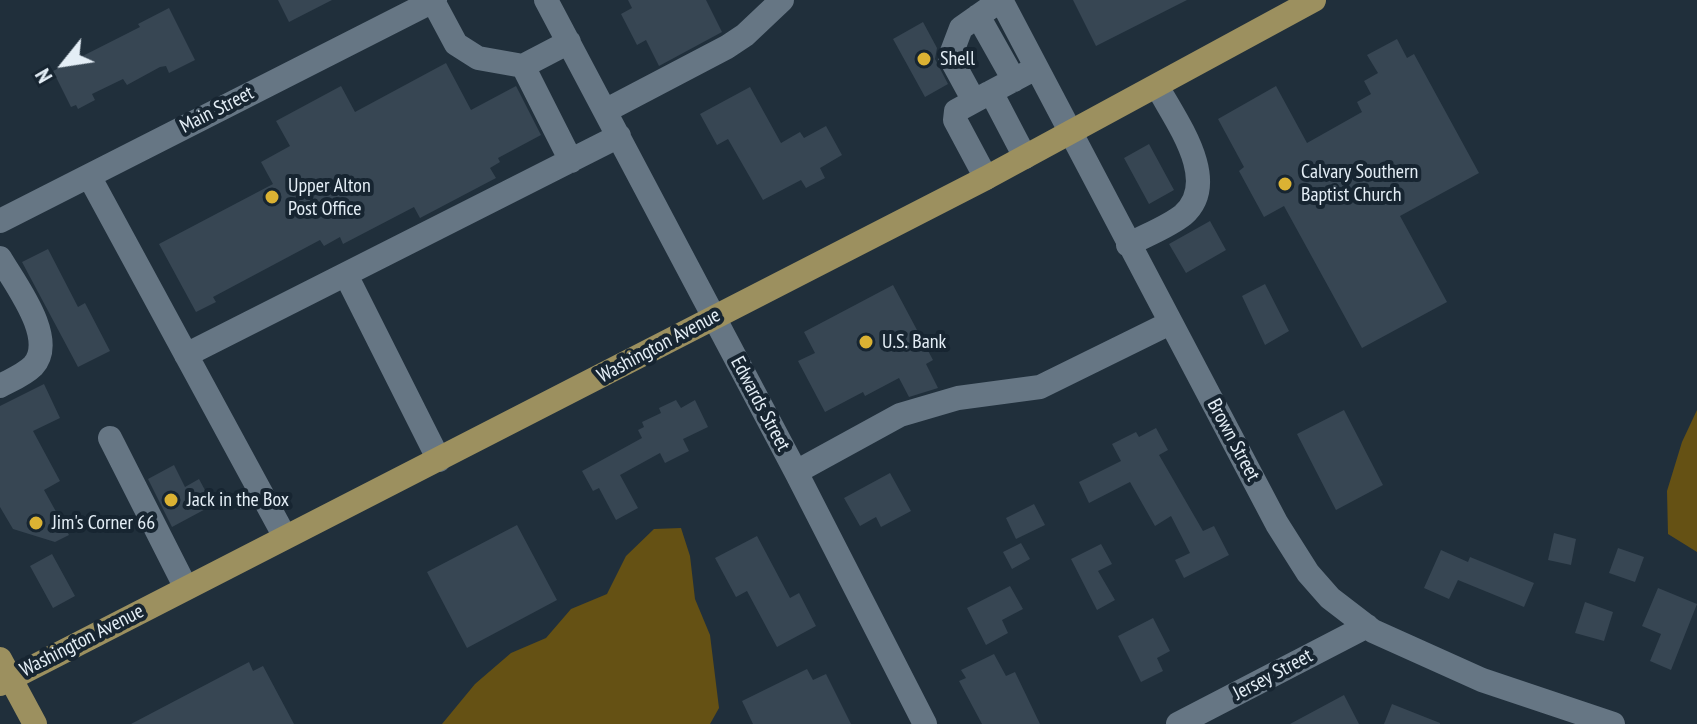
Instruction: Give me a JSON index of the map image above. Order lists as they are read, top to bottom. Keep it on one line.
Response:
{"streets":{"main road":["Washington Avenue"],"street":["Main Street","Edwards Street","Brown Street","Jersey Street"]},"crossings":[["Washington Avenue","Edwards Street"],["Washington Avenue","Brown Street"],["Brown Street","Jersey Street"]],"places":["Shell","Calvary Southern Baptist Church","Upper Alton Post Office","U.S. Bank","Jack in the Box","Jim's Corner 66"],"north":"bottom left"}
